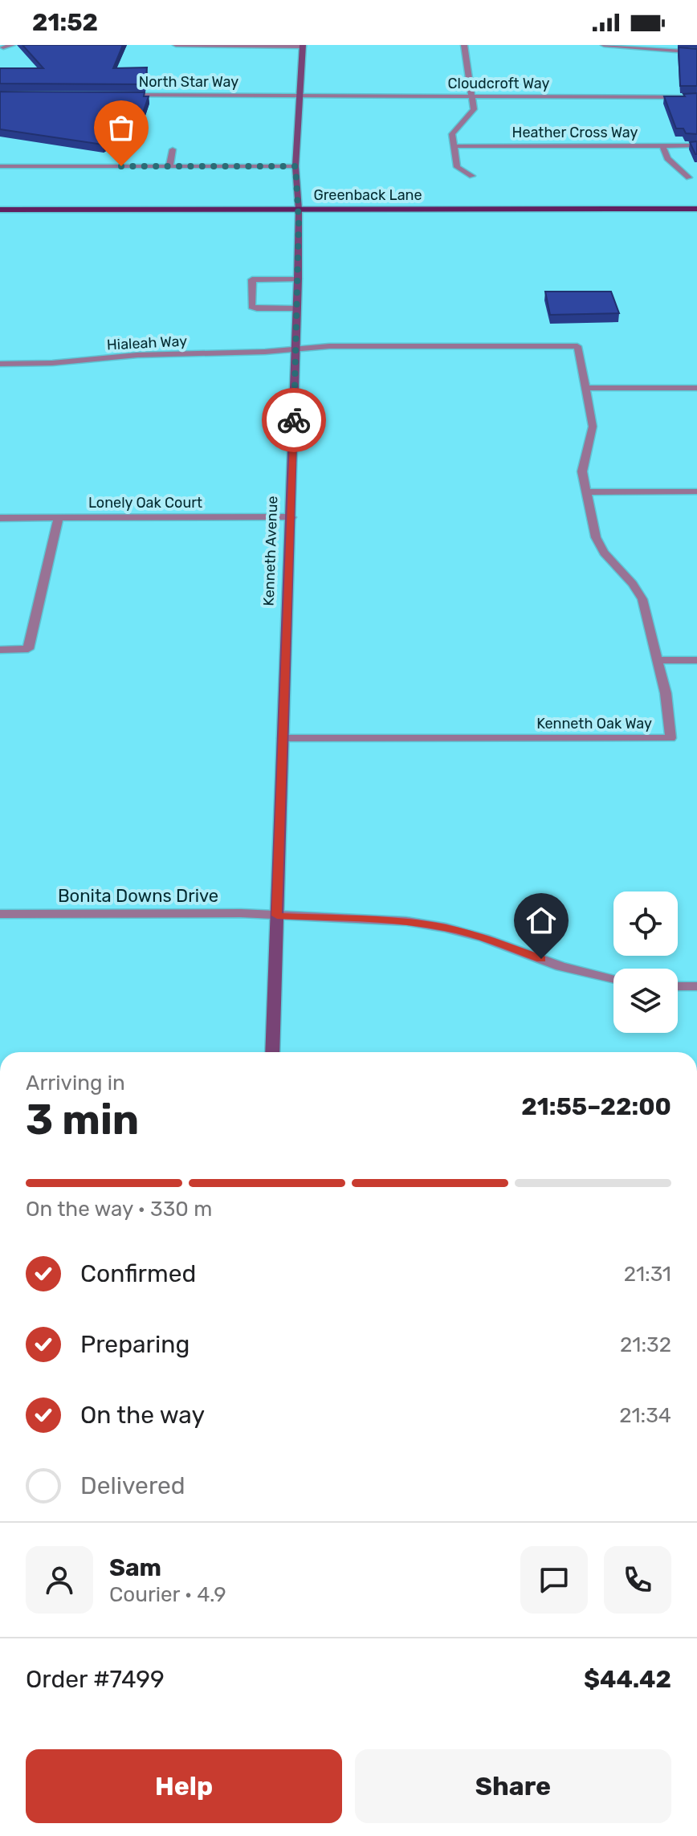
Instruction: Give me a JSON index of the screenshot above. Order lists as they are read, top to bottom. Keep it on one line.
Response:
{"streets":{"main road":["Greenback Lane","Kenneth Avenue"],"street":["North Star Way","Cloudcroft Way","Heather Cross Way","Hialeah Way","Lonely Oak Court","Kenneth Oak Way","Bonita Downs Drive"]},"crossings":[["North Star Way","Cloudcroft Way"],["North Star Way","Kenneth Avenue"],["Cloudcroft Way","Kenneth Avenue"],["Greenback Lane","Kenneth Avenue"],["Hialeah Way","Kenneth Avenue"],["Hialeah Way","Kenneth Oak Way"],["Lonely Oak Court","Kenneth Avenue"],["Kenneth Avenue","Kenneth Oak Way"],["Kenneth Avenue","Bonita Downs Drive"]],"page":{"status":"21:52","heading":["3 min","Arriving in","21:55–22:00"],"panel":["Sam","Courier · 4.9","Order #7499","$44.42"],"bar":"On the way · 330 m","list":[["Confirmed","21:31"],["Preparing","21:32"],["On the way","21:34"],"Delivered"],"buttons":["Help","Share"]}}
